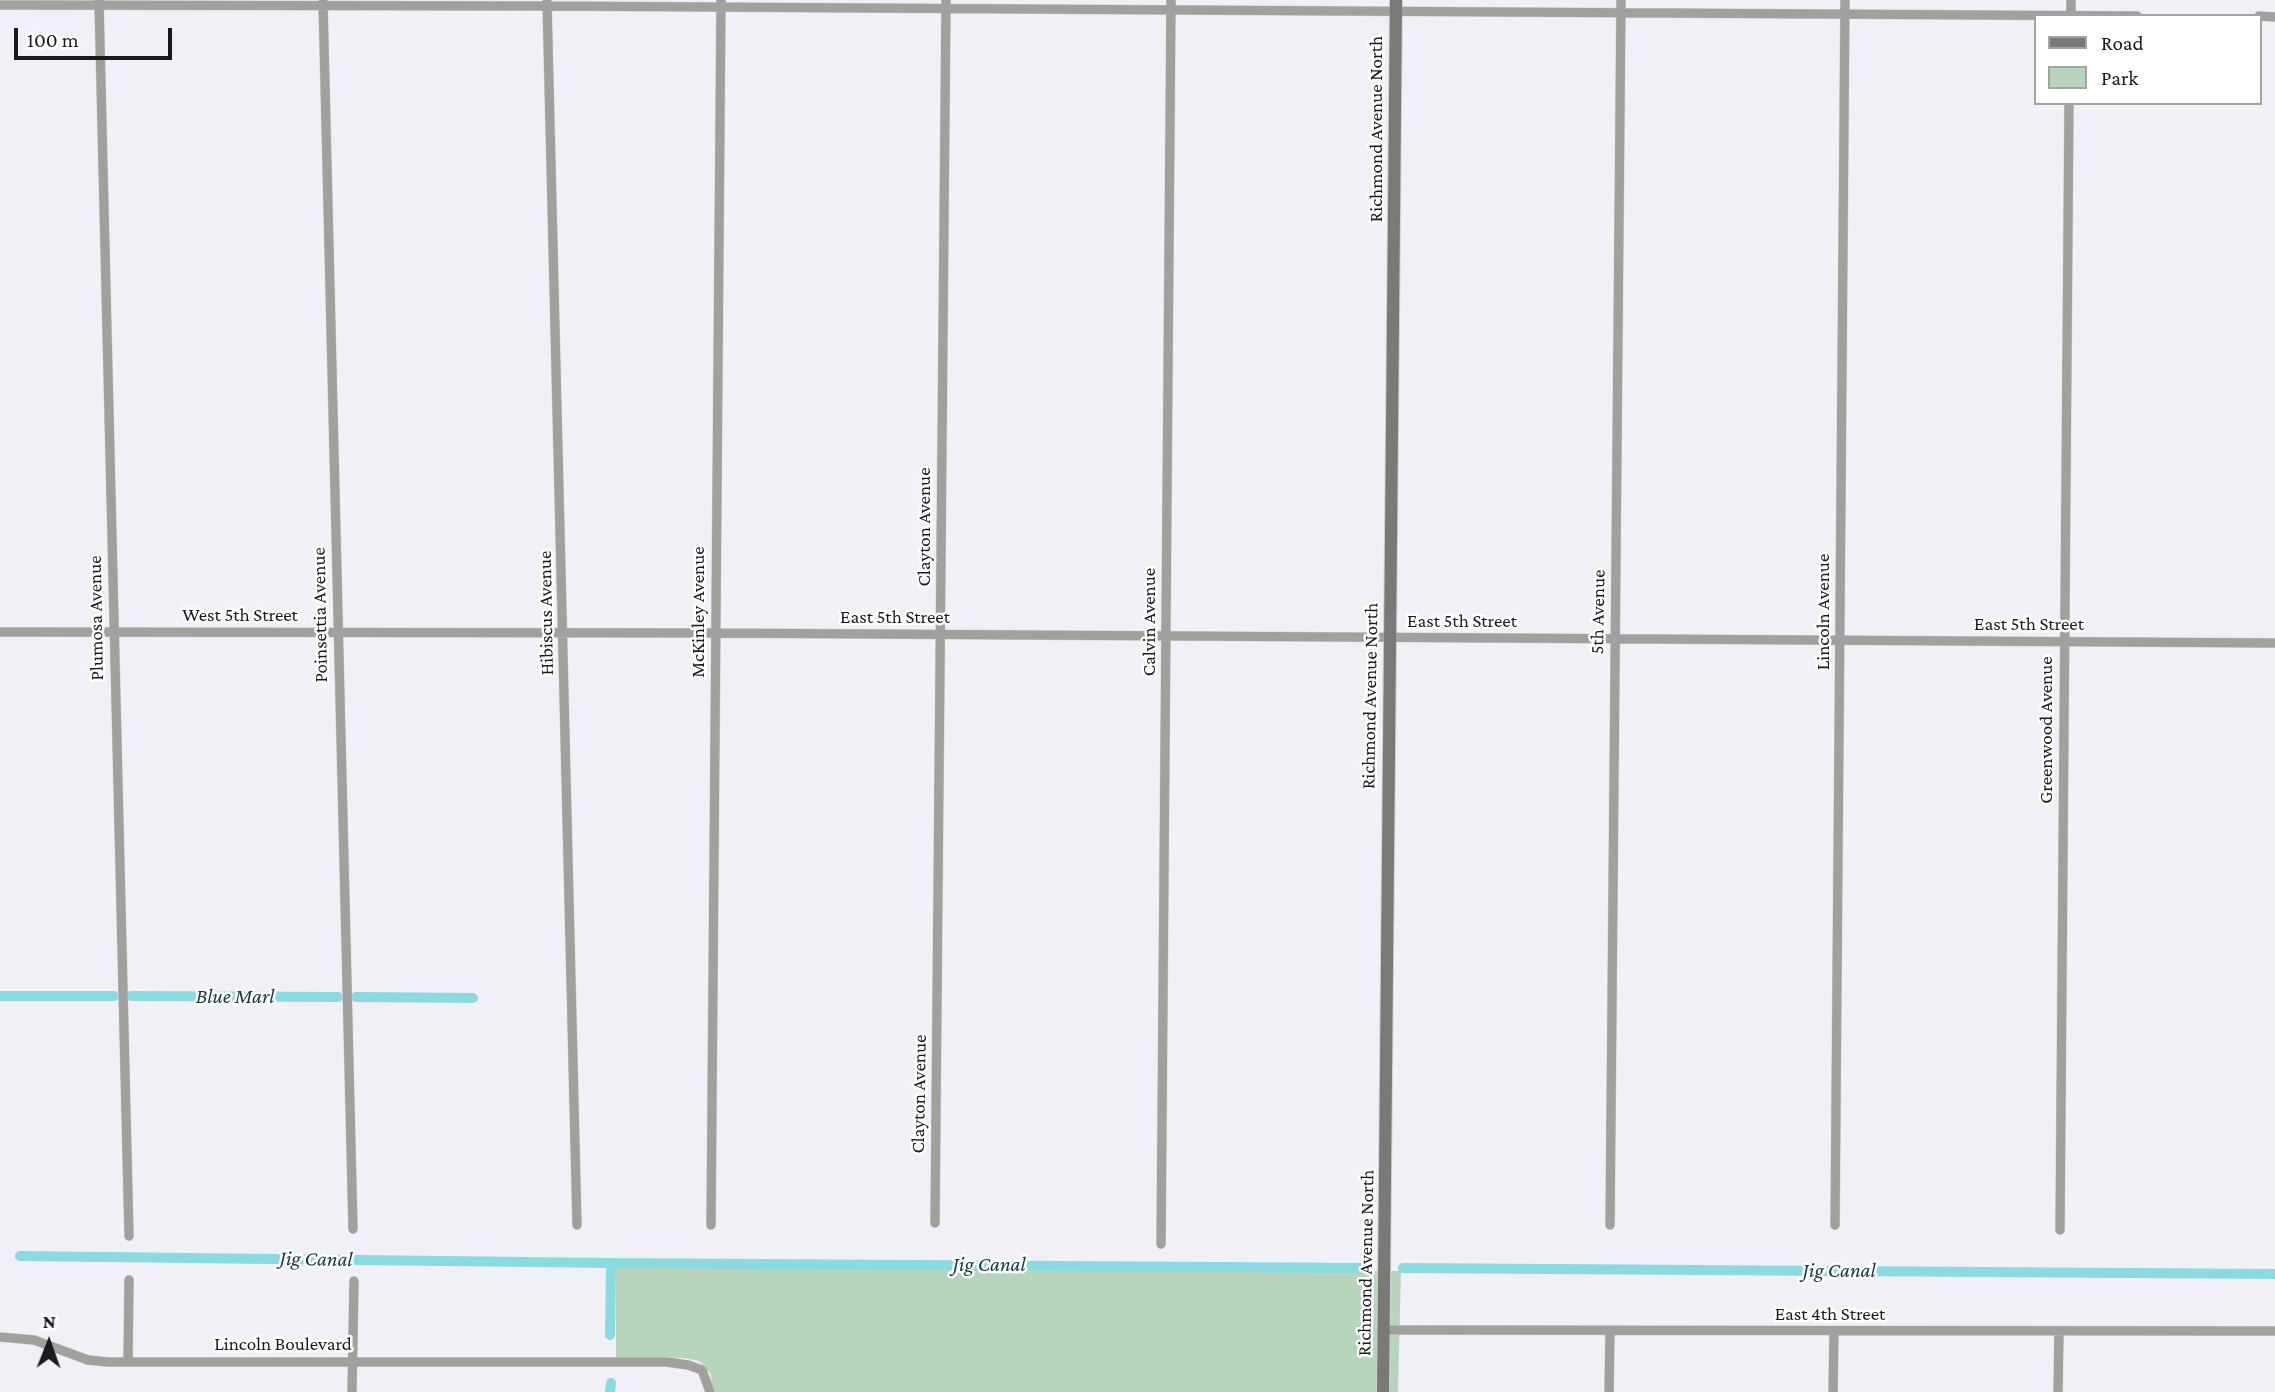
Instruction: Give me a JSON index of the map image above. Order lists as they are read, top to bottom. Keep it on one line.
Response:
{"streets":{"street":["Richmond Avenue North","Clayton Avenue","McKinley Avenue","5th Avenue","Lincoln Avenue","Hibiscus Avenue","West 5th Street","Poinsettia Avenue","East 5th Street","Plumosa Avenue","Calvin Avenue","Greenwood Avenue","East 4th Street","Lincoln Boulevard"]},"crossings":[["Richmond Avenue North","East 5th Street"],["Richmond Avenue North","East 4th Street"],["Clayton Avenue","East 5th Street"],["McKinley Avenue","East 5th Street"],["5th Avenue","East 5th Street"],["Lincoln Avenue","East 5th Street"],["Hibiscus Avenue","West 5th Street"],["Hibiscus Avenue","East 5th Street"],["West 5th Street","Poinsettia Avenue"],["West 5th Street","East 5th Street"],["West 5th Street","Plumosa Avenue"],["East 5th Street","Calvin Avenue"],["East 5th Street","Greenwood Avenue"]],"water":["Blue Marl","Jig Canal"],"legend":["Road","Park"],"scale_bar":"100 m","north":"top"}
